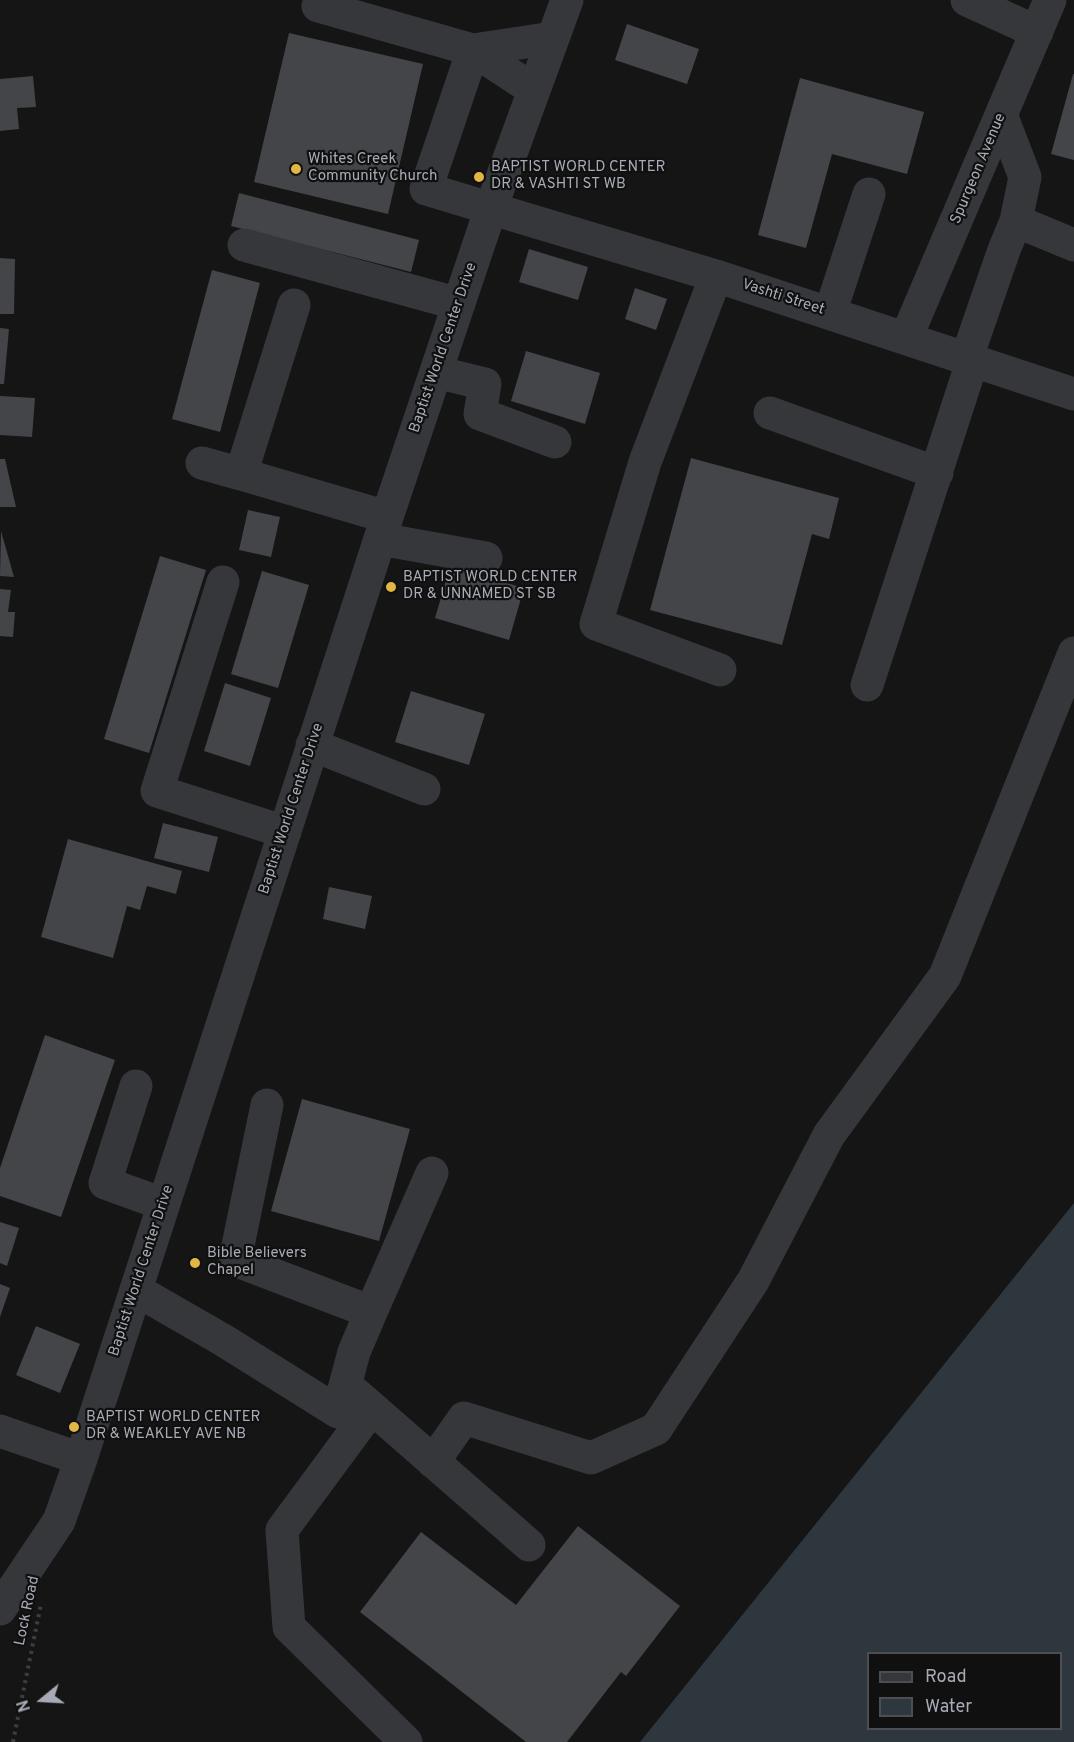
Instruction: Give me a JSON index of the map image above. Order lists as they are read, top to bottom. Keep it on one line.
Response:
{"streets":{"street":["Spurgeon Avenue","Vashti Street","Baptist World Center Drive"],"path":["Lock Road"]},"crossings":[["Spurgeon Avenue","Vashti Street"],["Vashti Street","Baptist World Center Drive"]],"places":["Whites Creek Community Church","BAPTIST WORLD CENTER DR & VASHTI ST WB","BAPTIST WORLD CENTER DR & UNNAMED ST SB","Bible Believers Chapel","BAPTIST WORLD CENTER DR & WEAKLEY AVE NB"],"legend":["Road","Water"],"north":"left"}
